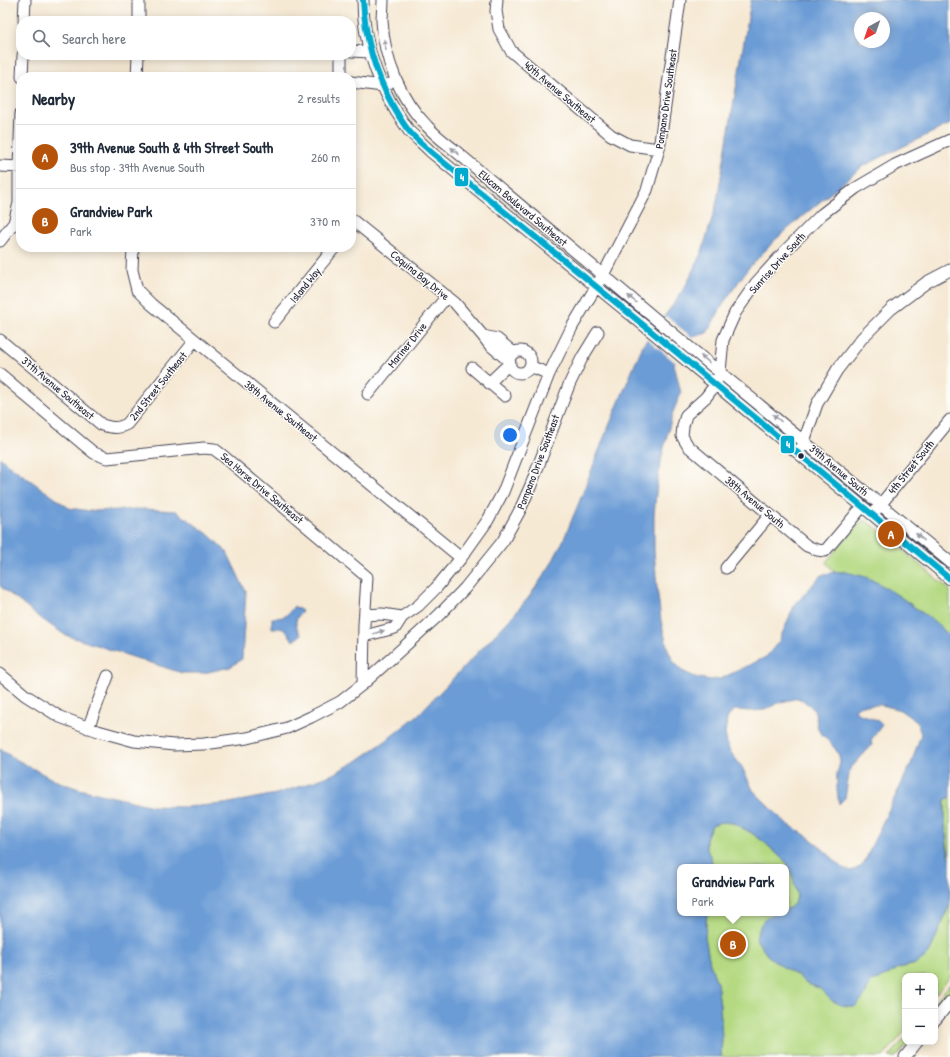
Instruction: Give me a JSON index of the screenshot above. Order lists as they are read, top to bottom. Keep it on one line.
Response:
{"streets":{"street":["40th Avenue Southeast","Pompano Drive Southeast","Elkcam Boulevard Southeast","Sunrise Drive South","Coquina Bay Drive","Island Way","Mariner Drive","2nd Street Southeast","37th Avenue Southeast","38th Avenue Southeast","4th Street South","39th Avenue South","Sea Horse Drive Southeast","38th Avenue South"]},"crossings":[["40th Avenue Southeast","Pompano Drive Southeast"],["Pompano Drive Southeast","Elkcam Boulevard Southeast"],["Pompano Drive Southeast","38th Avenue Southeast"],["Pompano Drive Southeast","Sea Horse Drive Southeast"],["Elkcam Boulevard Southeast","39th Avenue South"],["Sunrise Drive South","39th Avenue South"],["Sunrise Drive South","38th Avenue South"],["Coquina Bay Drive","Mariner Drive"],["2nd Street Southeast","37th Avenue Southeast"],["2nd Street Southeast","38th Avenue Southeast"],["4th Street South","39th Avenue South"],["39th Avenue South","38th Avenue South"]],"lines":["transit line 4"],"north":"bottom left","page":{"search":"Search here","heading":["Nearby","2 results"],"list":[{"mark":"A","name":"39th Avenue South & 4th Street South","note":"Bus stop · 39th Avenue South","value":"260 m"},{"mark":"B","name":"Grandview Park","note":"Park","value":"370 m"}],"pins":["A","B"],"popup":["Grandview Park","Park"],"map_buttons":["+","−"]}}
